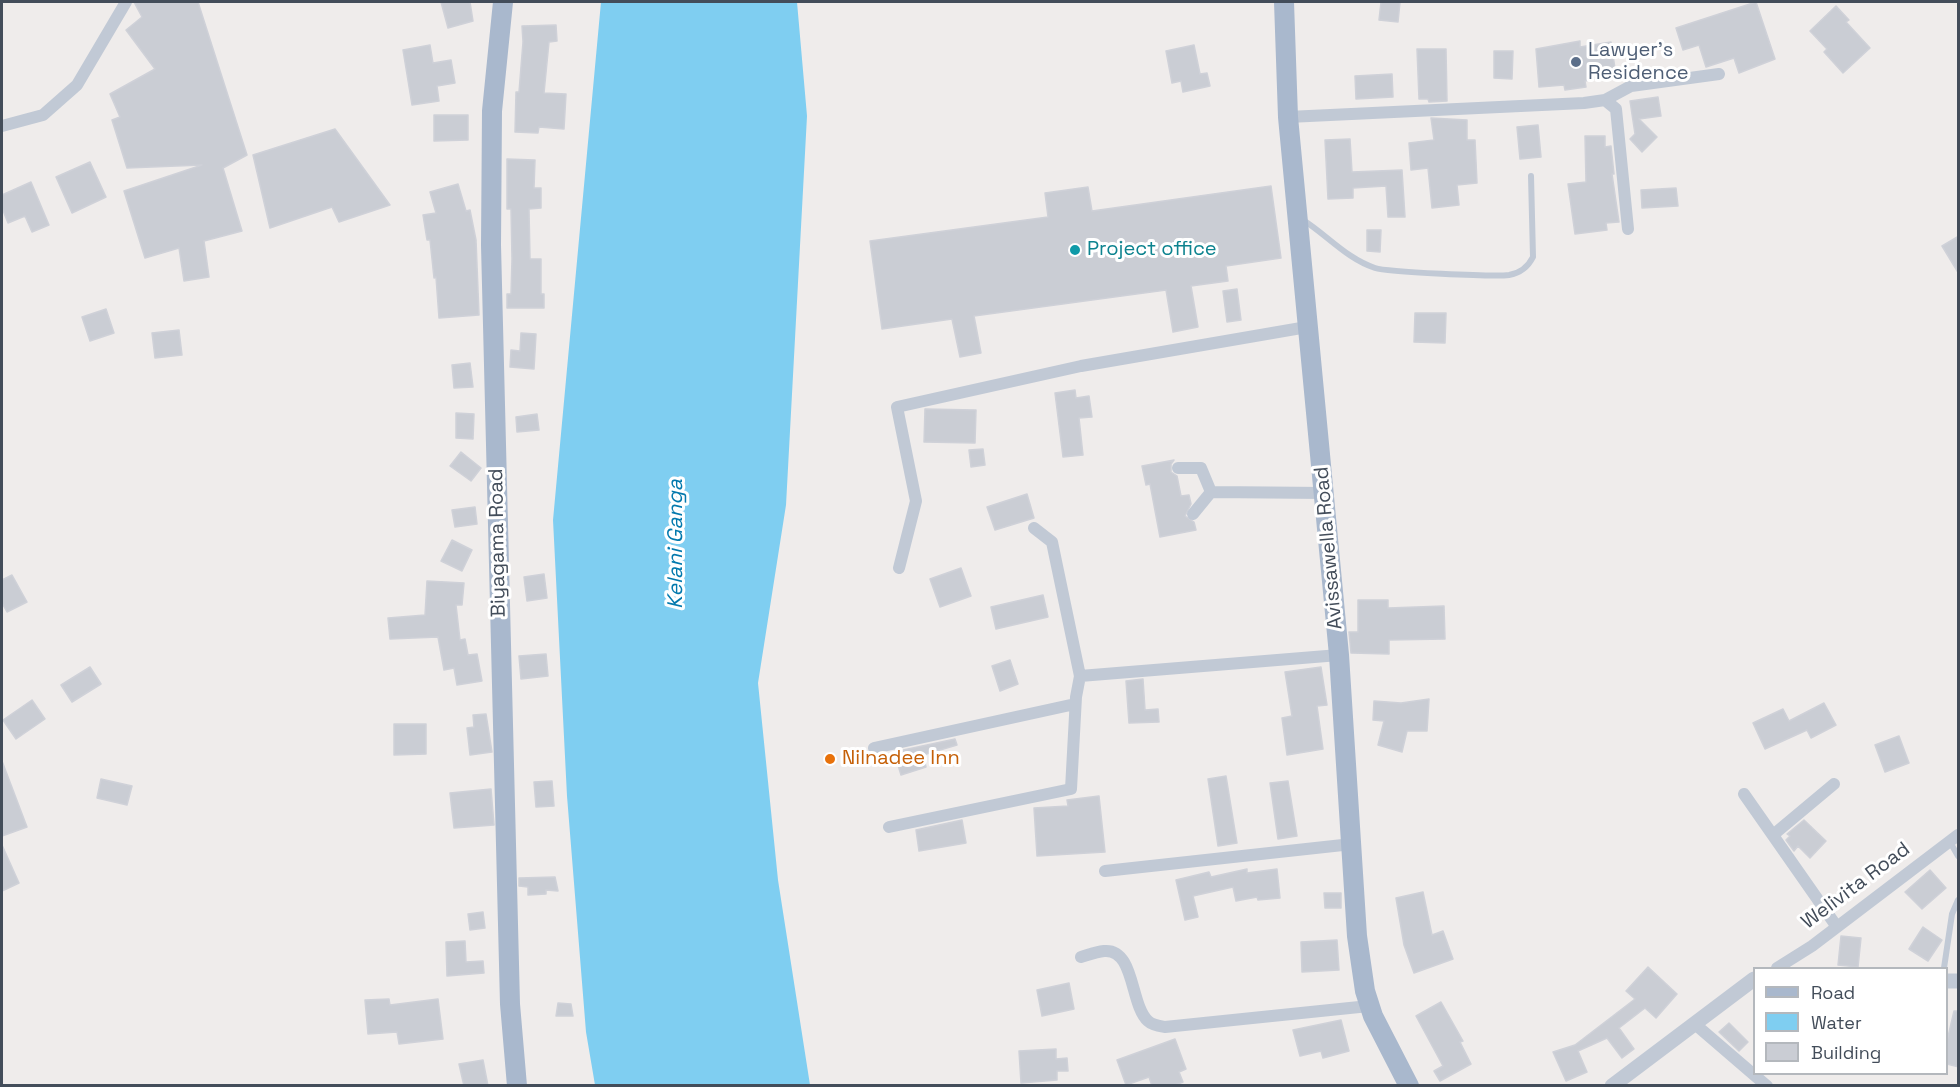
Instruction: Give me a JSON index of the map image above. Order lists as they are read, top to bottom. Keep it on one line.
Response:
{"streets":{"main road":["Biyagama Road","Avissawella Road"],"street":["Welivita Road"]},"water":["Kelani Ganga"],"places":["Lawyer's Residence","Project office","Nilnadee Inn"],"legend":["Road","Water","Building"]}
